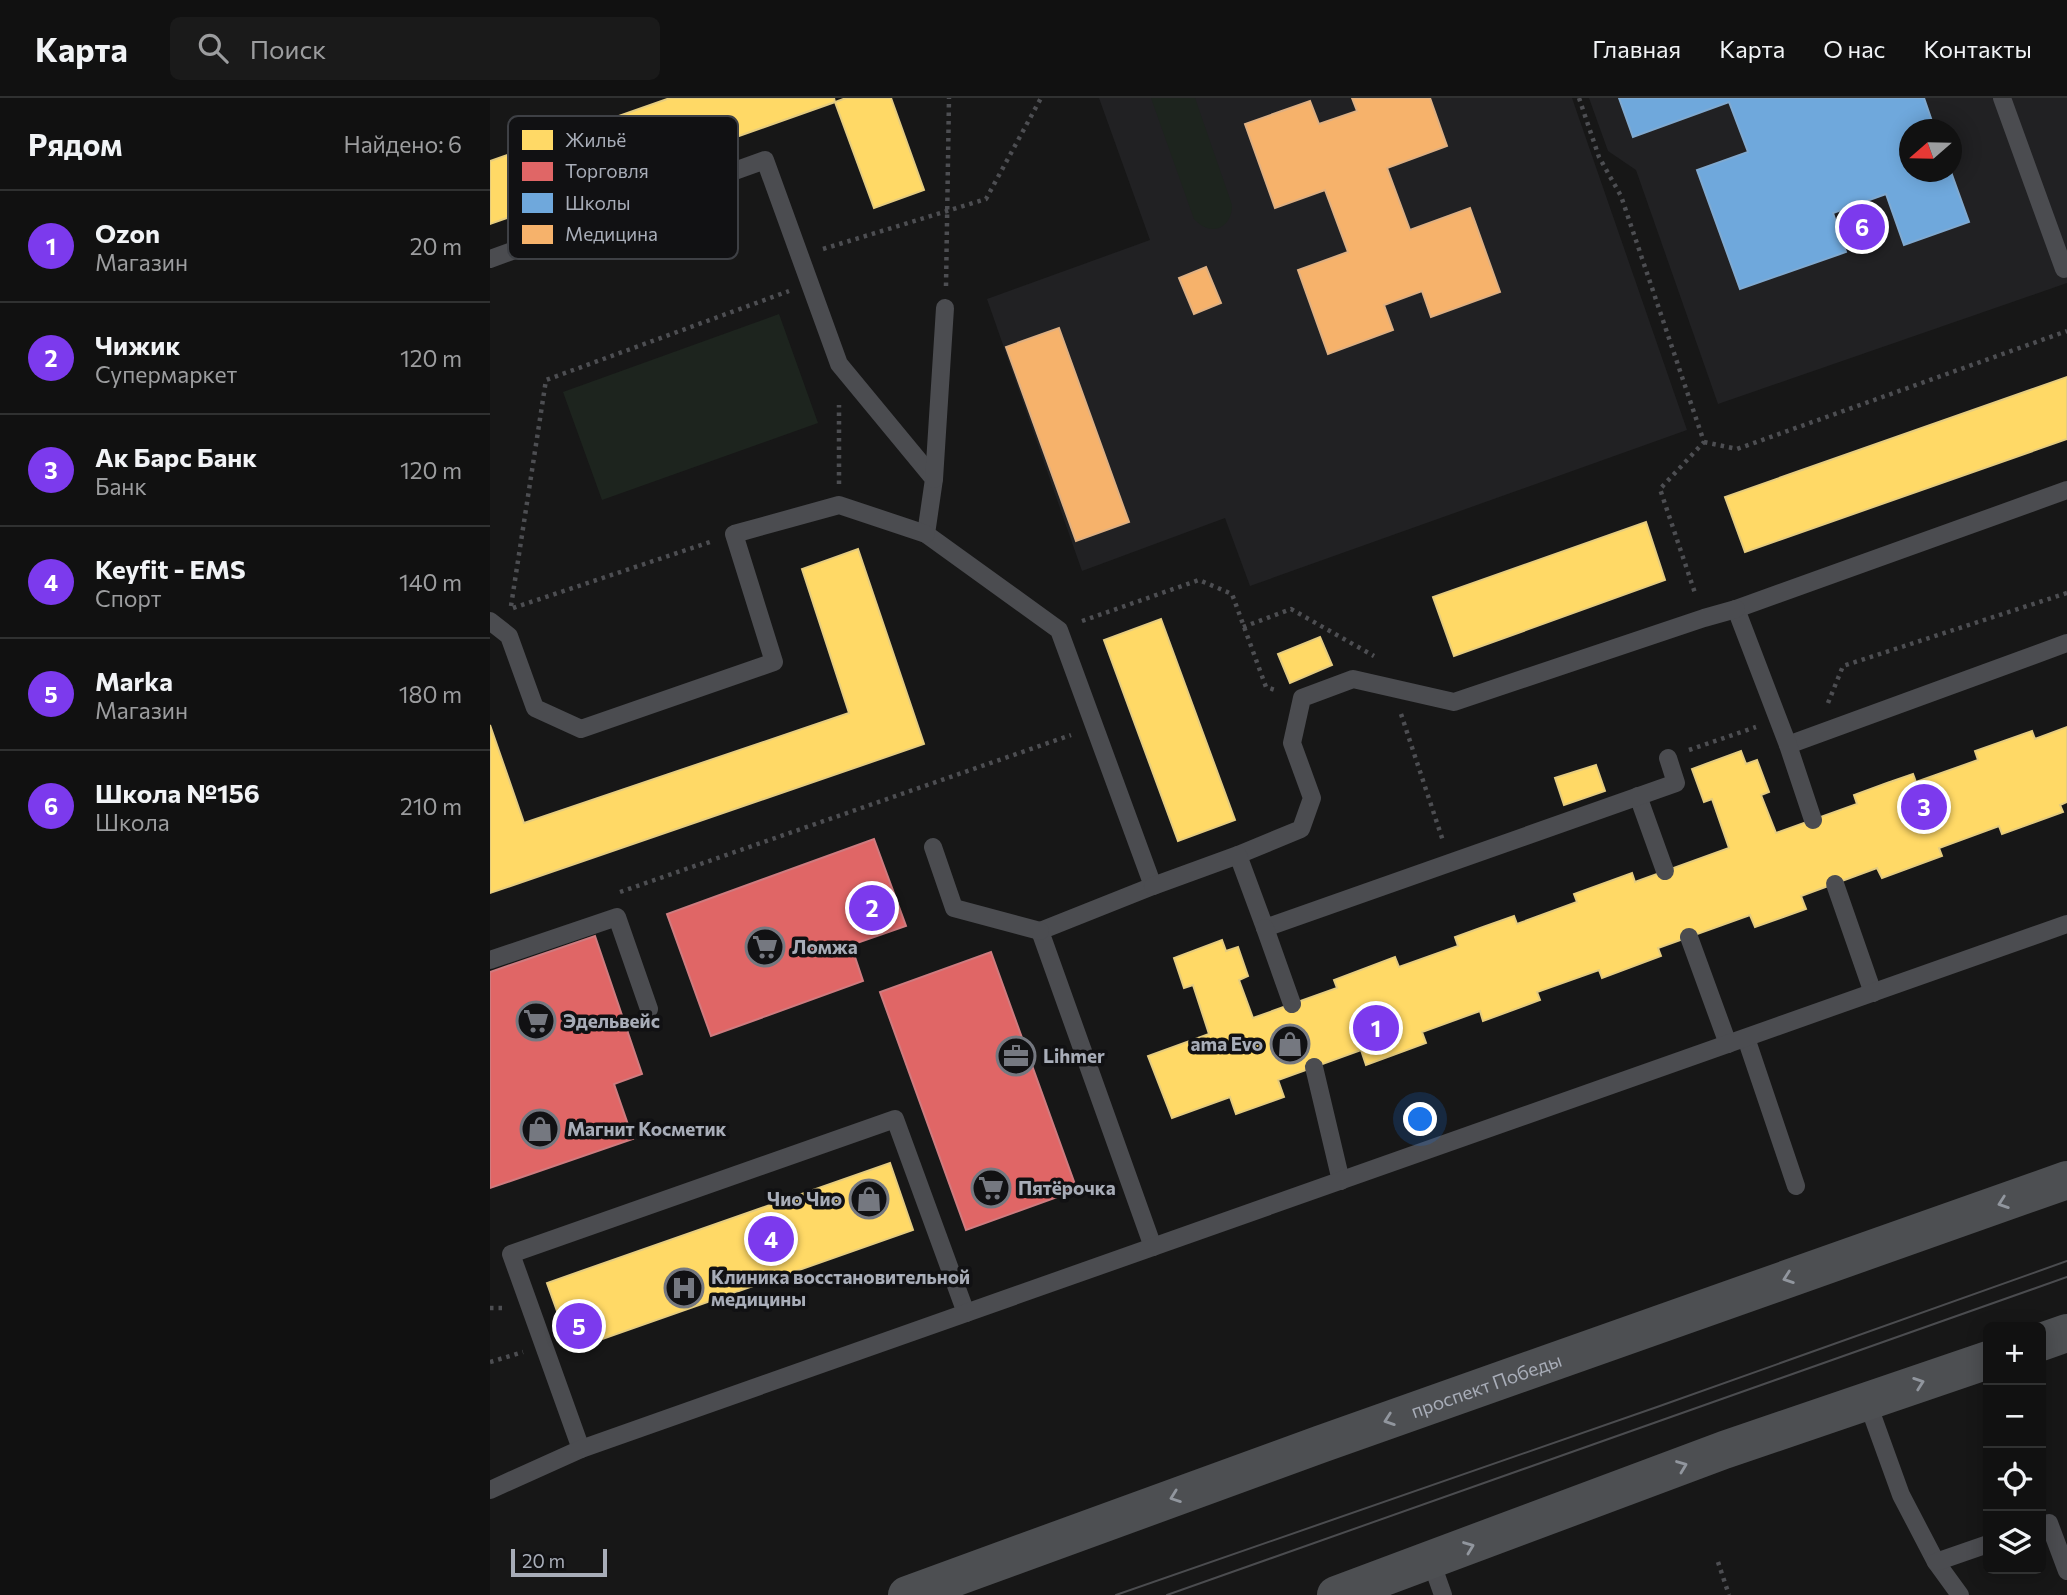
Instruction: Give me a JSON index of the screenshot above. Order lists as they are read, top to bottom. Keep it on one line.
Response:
{"streets":{"main road":["проспект Победы"]},"places":{"supermarket":["Ломжа","Эдельвейс","Пятёрочка"],"shop":["ama Evo","Магнит Косметик","Чио Чио"],"office":["Lihmer"],"hospital":["Клиника восстановительной медицины"]},"legend":["Жильё","Торговля","Школы","Медицина"],"scale_bar":"20 m","north":"left","page":{"header":"Карта","search":"Поиск","nav":["Главная","Карта","О нас","Контакты"],"heading":["Рядом","Найдено: 6"],"list":[{"mark":"1","name":"Ozon","note":"Магазин","value":"20 m"},{"mark":"2","name":"Чижик","note":"Супермаркет","value":"120 m"},{"mark":"3","name":"Ак Барс Банк","note":"Банк","value":"120 m"},{"mark":"4","name":"Keyfit - EMS","note":"Спорт","value":"140 m"},{"mark":"5","name":"Marka","note":"Магазин","value":"180 m"},{"mark":"6","name":"Школа №156","note":"Школа","value":"210 m"}],"pins":["6","3","2","1","4","5"],"map_buttons":["+","−"],"scale":"20 m"}}
